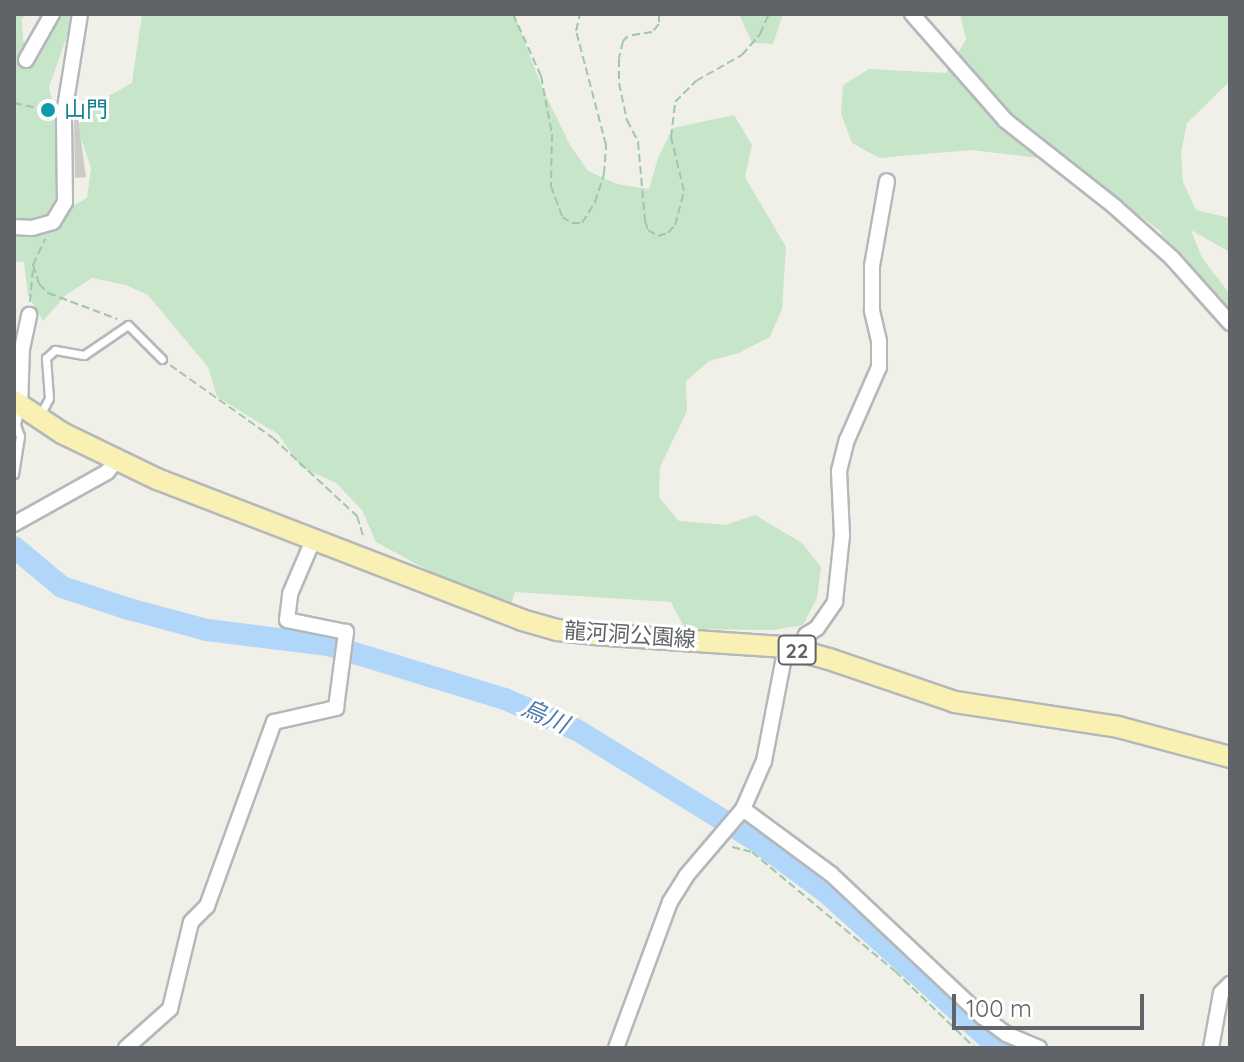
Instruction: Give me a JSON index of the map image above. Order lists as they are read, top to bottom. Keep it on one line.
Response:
{"streets":{"main road":["龍河洞公園線","22"]},"water":["烏川"],"places":["山門"],"scale_bar":"100 m"}
